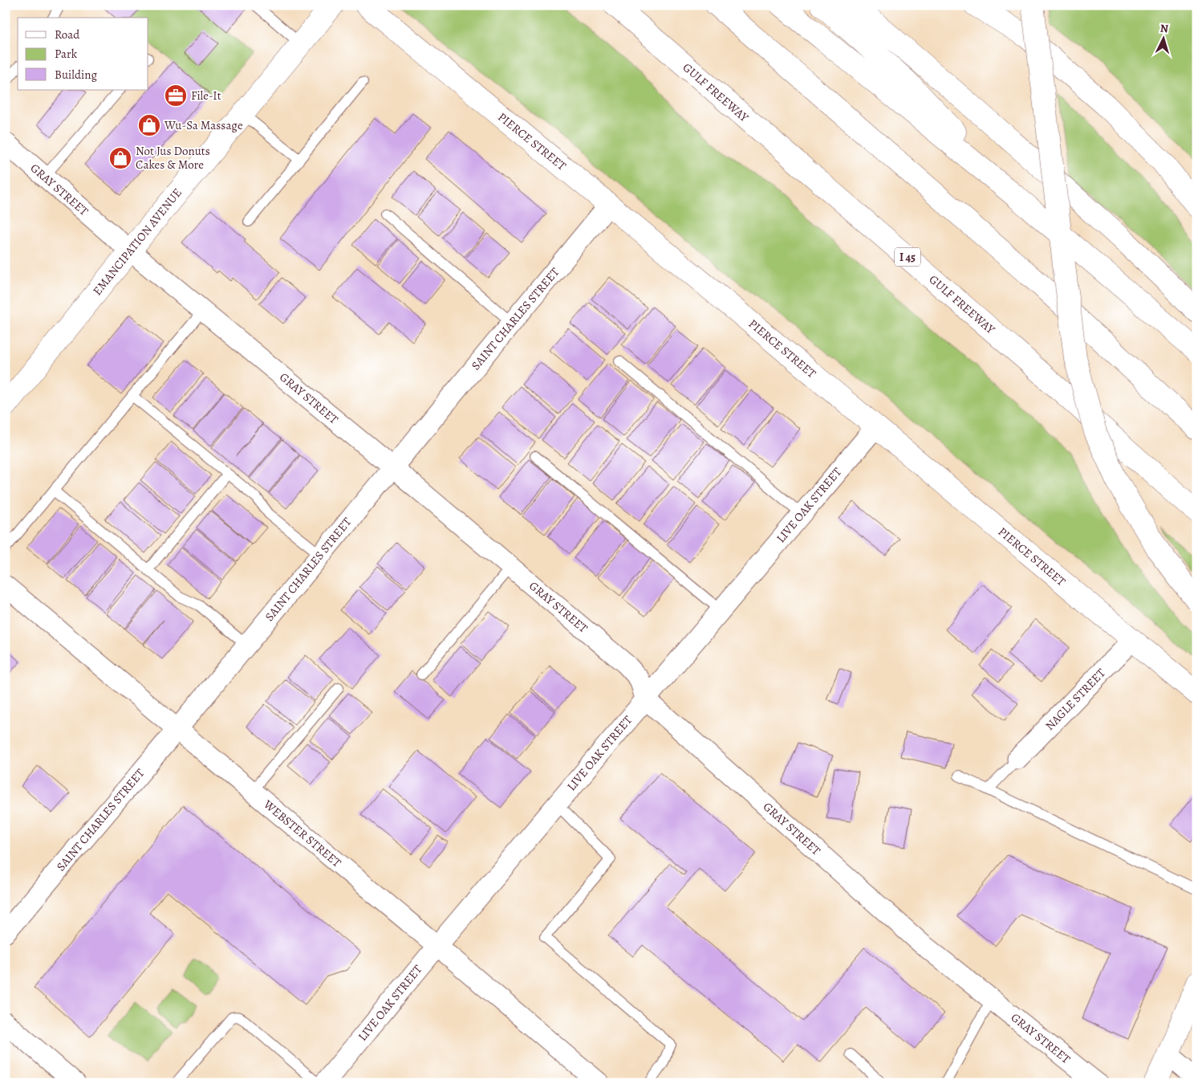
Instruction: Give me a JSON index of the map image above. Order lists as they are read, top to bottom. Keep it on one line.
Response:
{"streets":{"main road":["GULF FREEWAY","PIERCE STREET","EMANCIPATION AVENUE","I 45"],"street":["GRAY STREET","SAINT CHARLES STREET","LIVE OAK STREET","NAGLE STREET","WEBSTER STREET"]},"crossings":[["PIERCE STREET","SAINT CHARLES STREET"],["PIERCE STREET","LIVE OAK STREET"],["PIERCE STREET","NAGLE STREET"],["GRAY STREET","EMANCIPATION AVENUE"],["GRAY STREET","SAINT CHARLES STREET"],["GRAY STREET","LIVE OAK STREET"],["SAINT CHARLES STREET","WEBSTER STREET"],["LIVE OAK STREET","WEBSTER STREET"]],"places":{"office":["File-It"],"shop":["Wu-Sa Massage","Not Jus Donuts Cakes & More"]},"legend":["Road","Park","Building"],"north":"top"}
